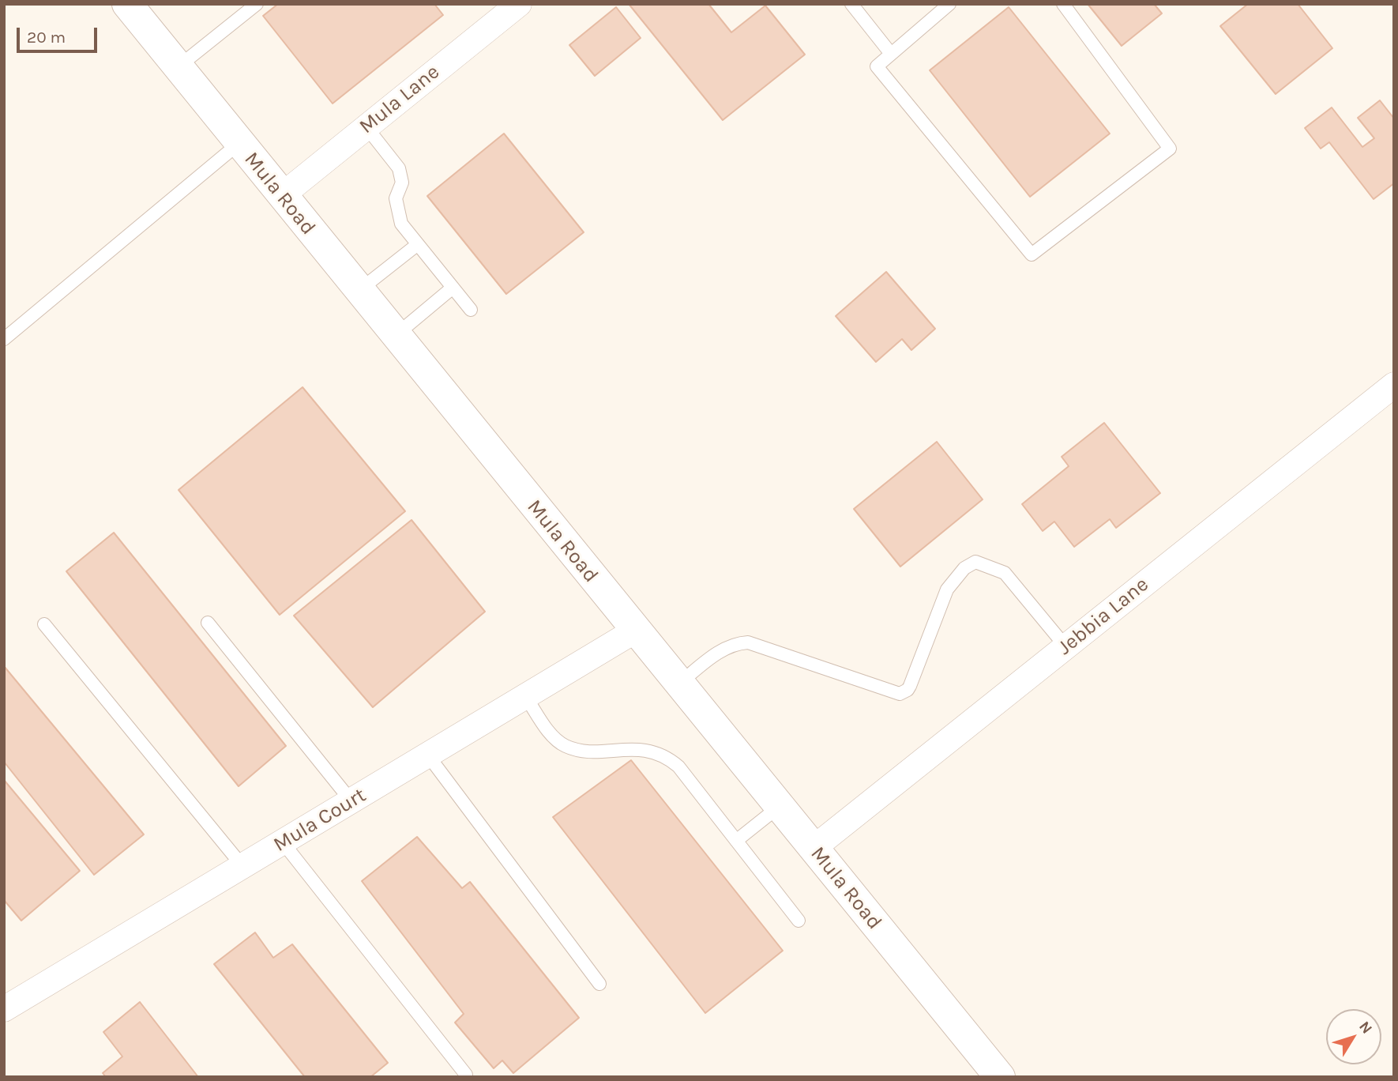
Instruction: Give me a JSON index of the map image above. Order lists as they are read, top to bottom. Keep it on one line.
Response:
{"streets":{"street":["Mula Lane","Mula Road","Jebbia Lane","Mula Court"]},"crossings":[["Mula Lane","Mula Road"],["Mula Road","Jebbia Lane"],["Mula Road","Mula Court"]],"scale_bar":"20 m","north":"top right"}
